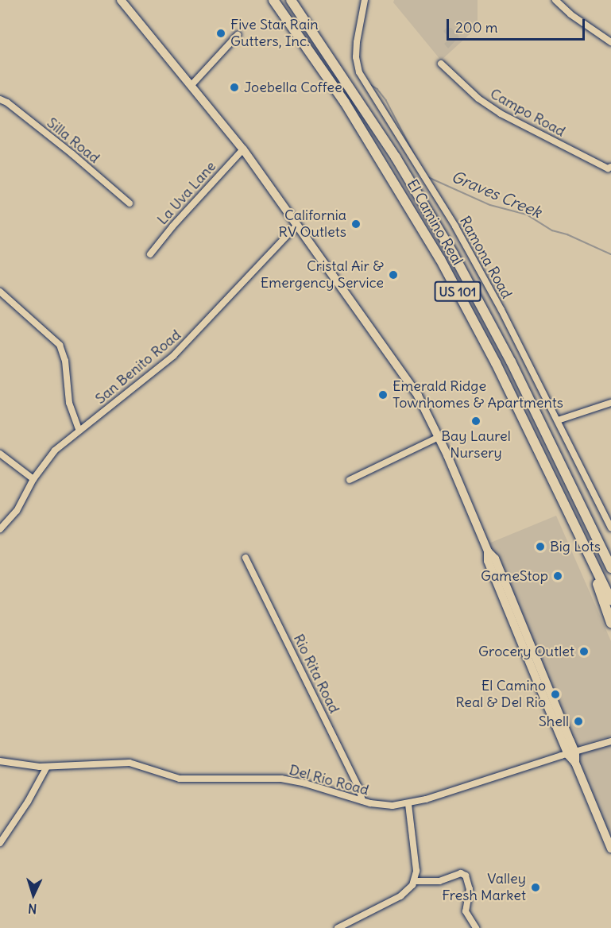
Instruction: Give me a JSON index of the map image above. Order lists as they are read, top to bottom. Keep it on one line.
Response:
{"streets":{"highway":["El Camino Real","US 101"],"street":["Campo Road","Silla Road","La Uva Lane","Ramona Road","San Benito Road","Rio Rita Road","Del Rio Road"]},"crossings":[["Rio Rita Road","Del Rio Road"]],"water":["Graves Creek"],"places":["Five Star Rain Gutters, Inc.","Joebella Coffee","California RV Outlets","Cristal Air & Emergency Service","Emerald Ridge Townhomes & Apartments","Bay Laurel Nursery","Big Lots","GameStop","Grocery Outlet","El Camino Real & Del Rio","Shell","Valley Fresh Market"],"scale_bar":"200 m","north":"bottom"}
